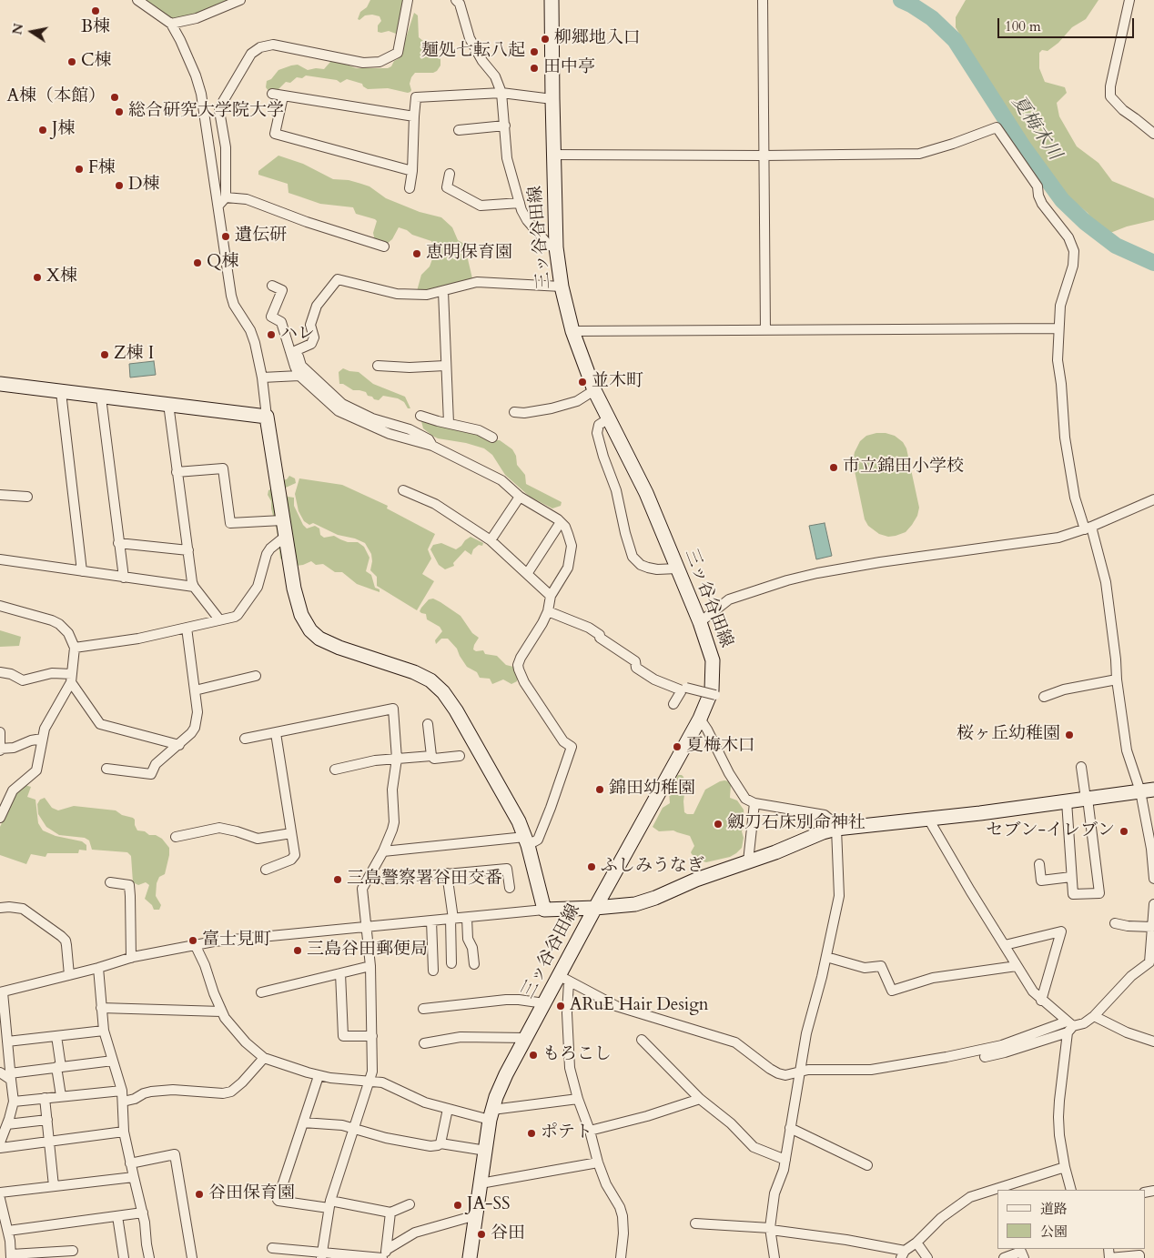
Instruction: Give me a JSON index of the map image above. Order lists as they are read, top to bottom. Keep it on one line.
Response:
{"streets":{"street":["三ッ谷谷田線"]},"water":["夏梅木川"],"places":["B棟","柳郷地入口","麺処七転八起","C棟","田中亭","A棟（本館）","総合研究大学院大学","J棟","F棟","D棟","遺伝研","恵明保育園","Q棟","X棟","ハレ","Z棟 I","並木町","市立錦田小学校","桜ヶ丘幼稚園","夏梅木口","錦田幼稚園","劔刀石床別命神社","セブン-イレブン","ふしみうなぎ","三島警察署谷田交番","富士見町","三島谷田郵便局","ARuE Hair Design","もろこし","ポテト","谷田保育園","JA-SS","谷田"],"legend":["道路","公園"],"scale_bar":"100 m","north":"left"}
